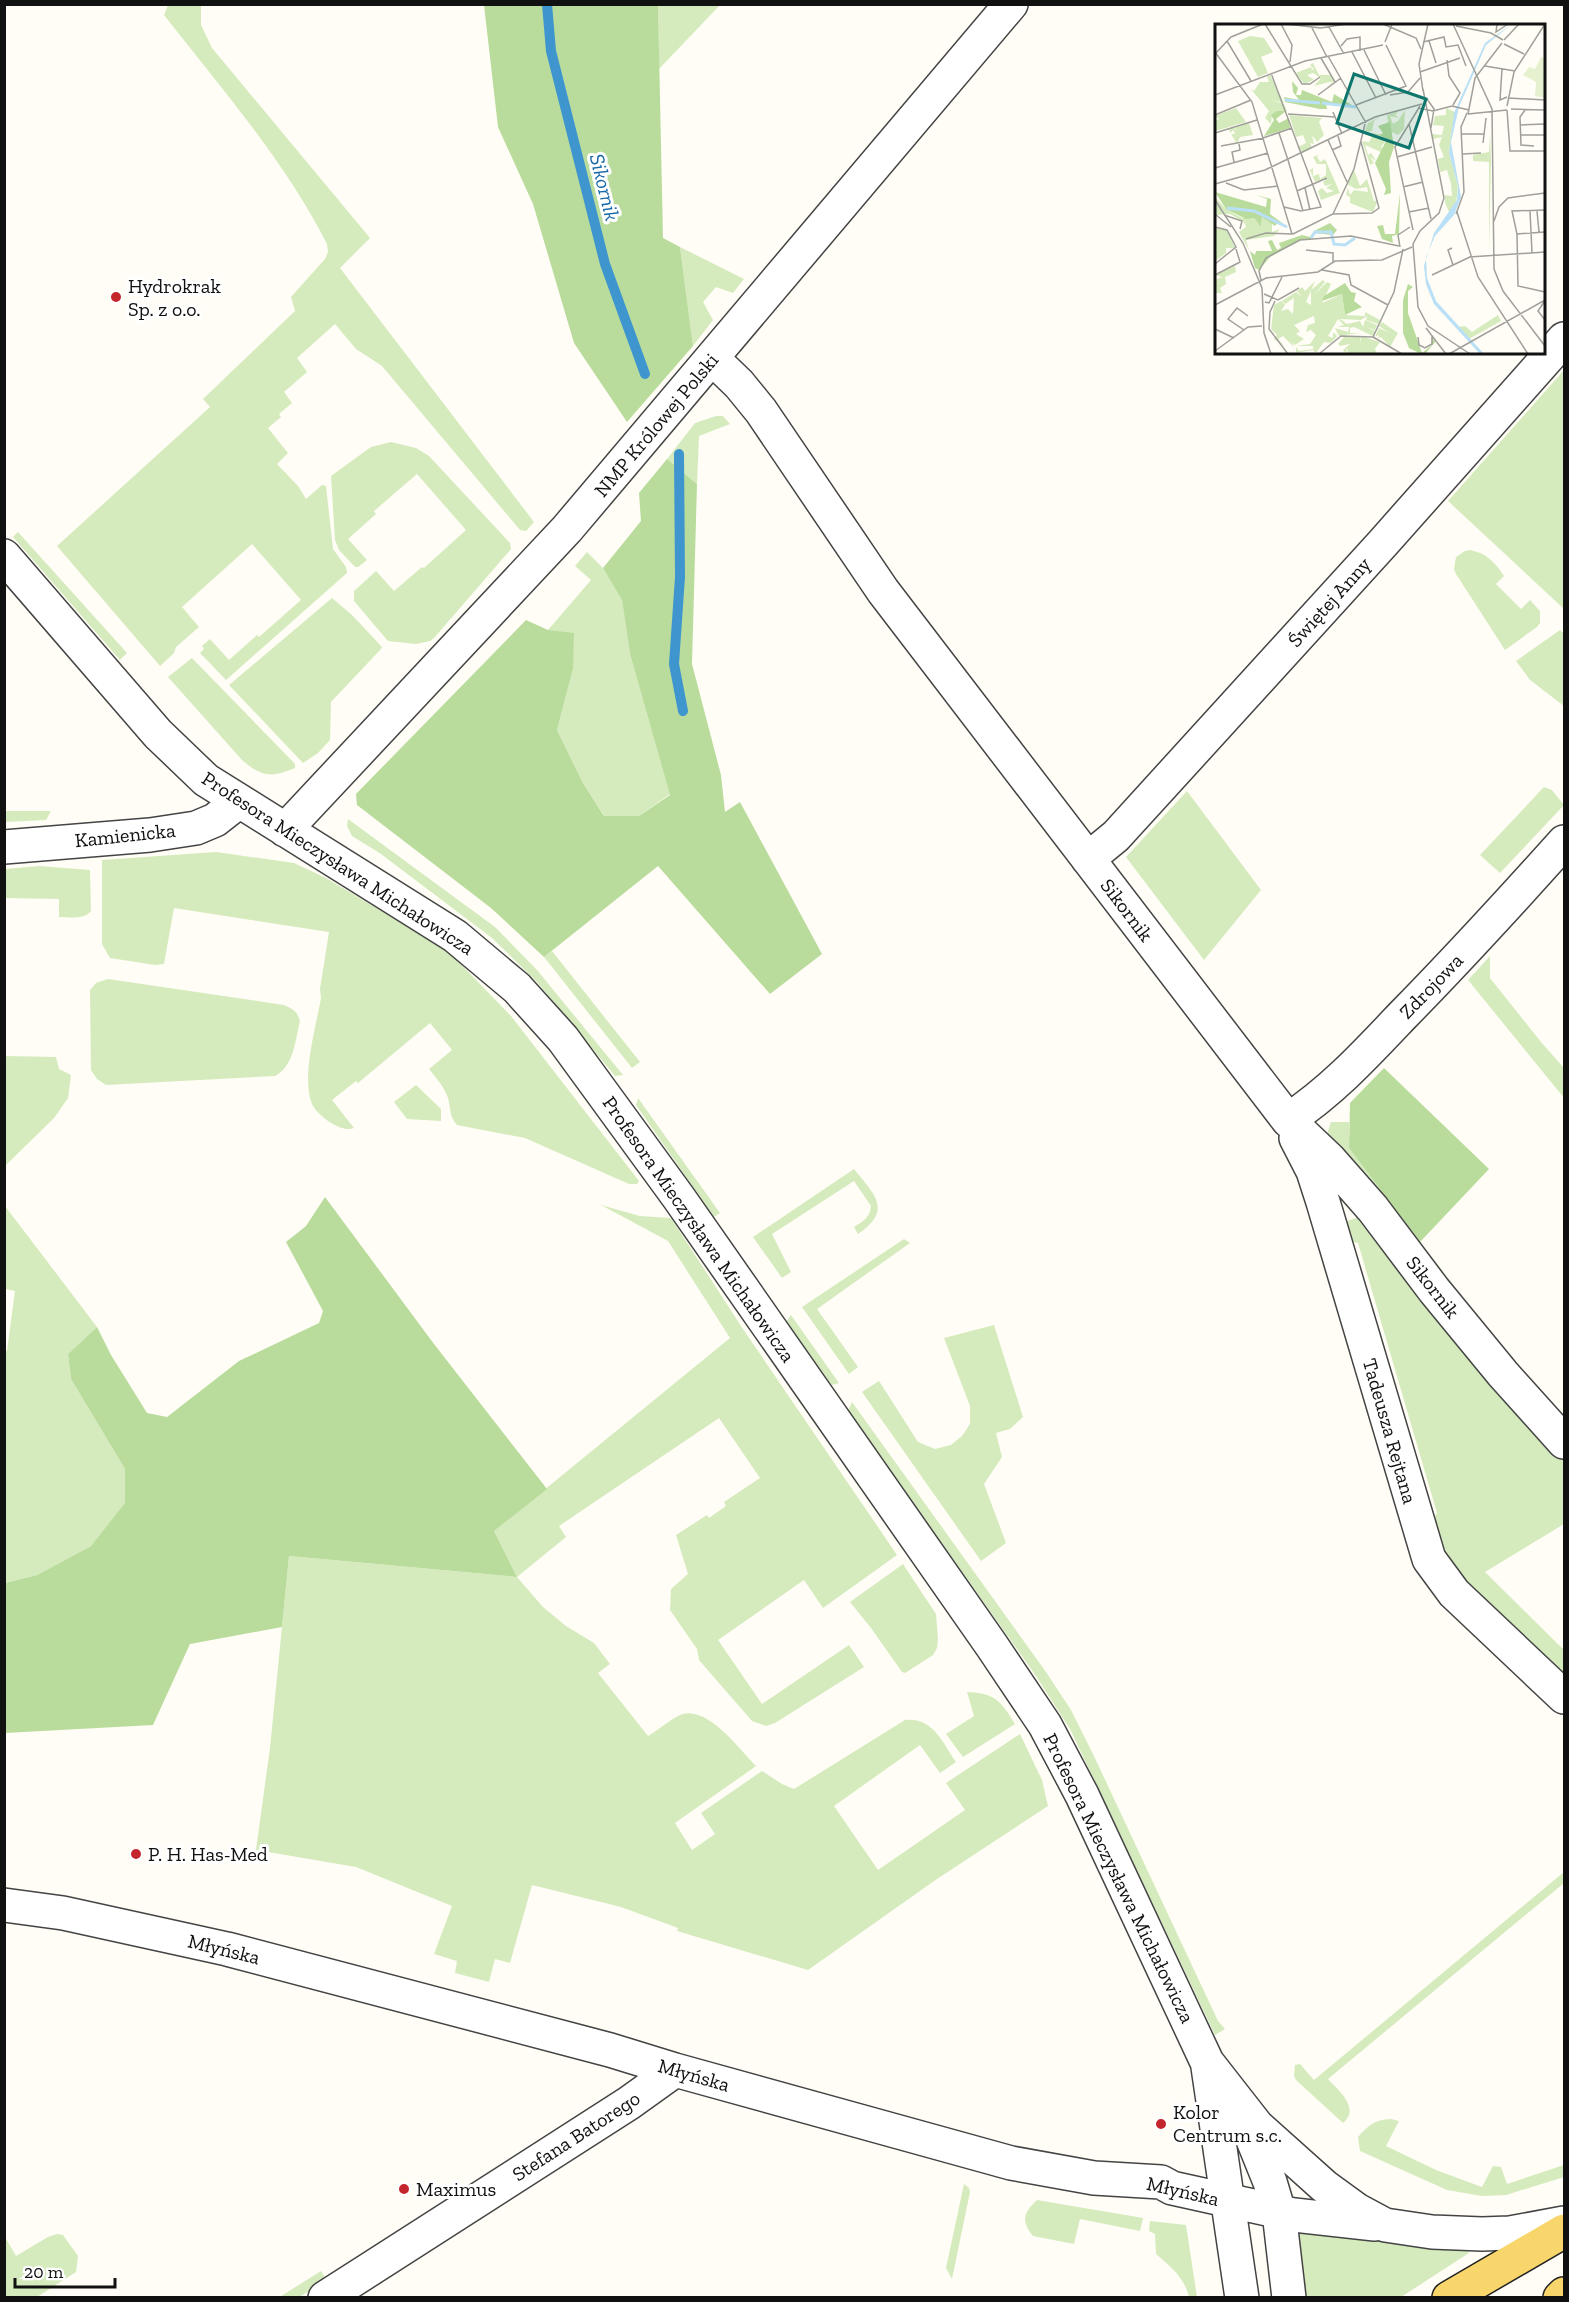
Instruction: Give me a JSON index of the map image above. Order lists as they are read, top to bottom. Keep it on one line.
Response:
{"streets":{"street":["NMP Królowej Polski","Świętej Anny","Kamienicka","Profesora Mieczysława Michałowicza","Sikornik","Zdrojowa","Tadeusza Rejtana","Młyńska","Stefana Batorego"]},"crossings":[["NMP Królowej Polski","Profesora Mieczysława Michałowicza"],["NMP Królowej Polski","Sikornik"],["Świętej Anny","Sikornik"],["Kamienicka","Profesora Mieczysława Michałowicza"],["Profesora Mieczysława Michałowicza","Młyńska"],["Sikornik","Zdrojowa"],["Sikornik","Tadeusza Rejtana"],["Zdrojowa","Tadeusza Rejtana"],["Młyńska","Stefana Batorego"]],"water":["Sikornik"],"places":["Hydrokrak Sp. z o.o.","P. H. Has-Med","Kolor Centrum s.c.","Maximus"],"scale_bar":"20 m"}
